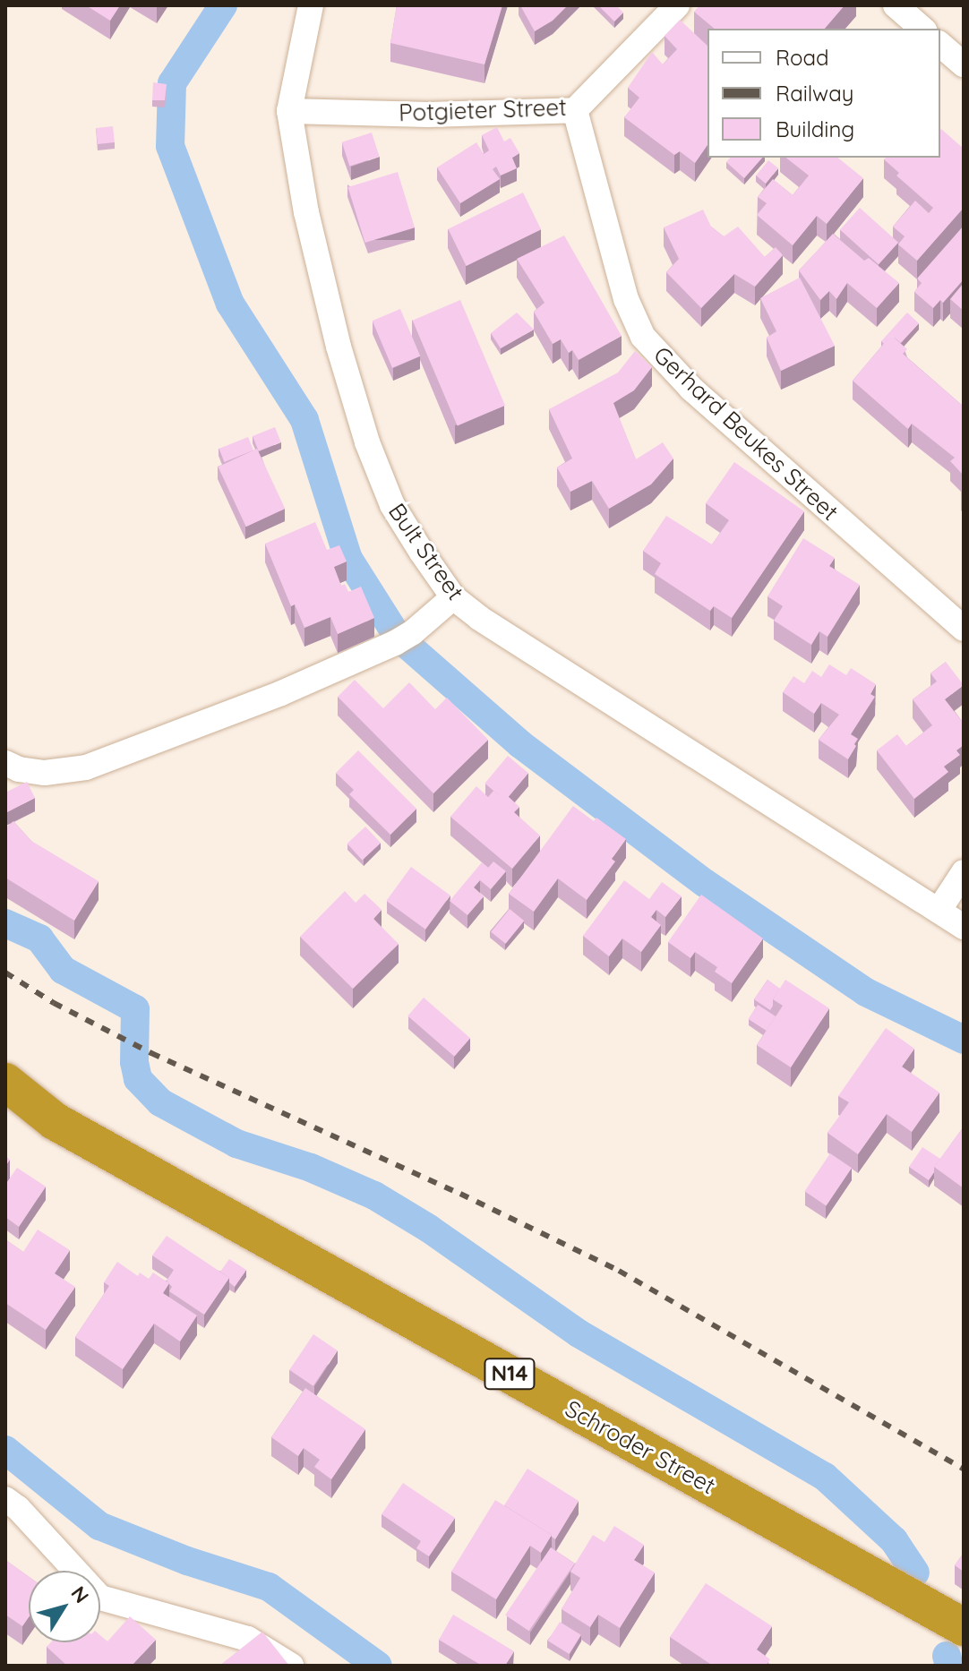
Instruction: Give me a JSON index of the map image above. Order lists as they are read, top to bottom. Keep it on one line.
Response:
{"streets":{"highway":["N14","Schroder Street"],"street":["Potgieter Street","Gerhard Beukes Street","Bult Street"]},"crossings":[["Potgieter Street","Gerhard Beukes Street"],["Potgieter Street","Bult Street"]],"legend":["Road","Railway","Building"],"north":"top right"}
